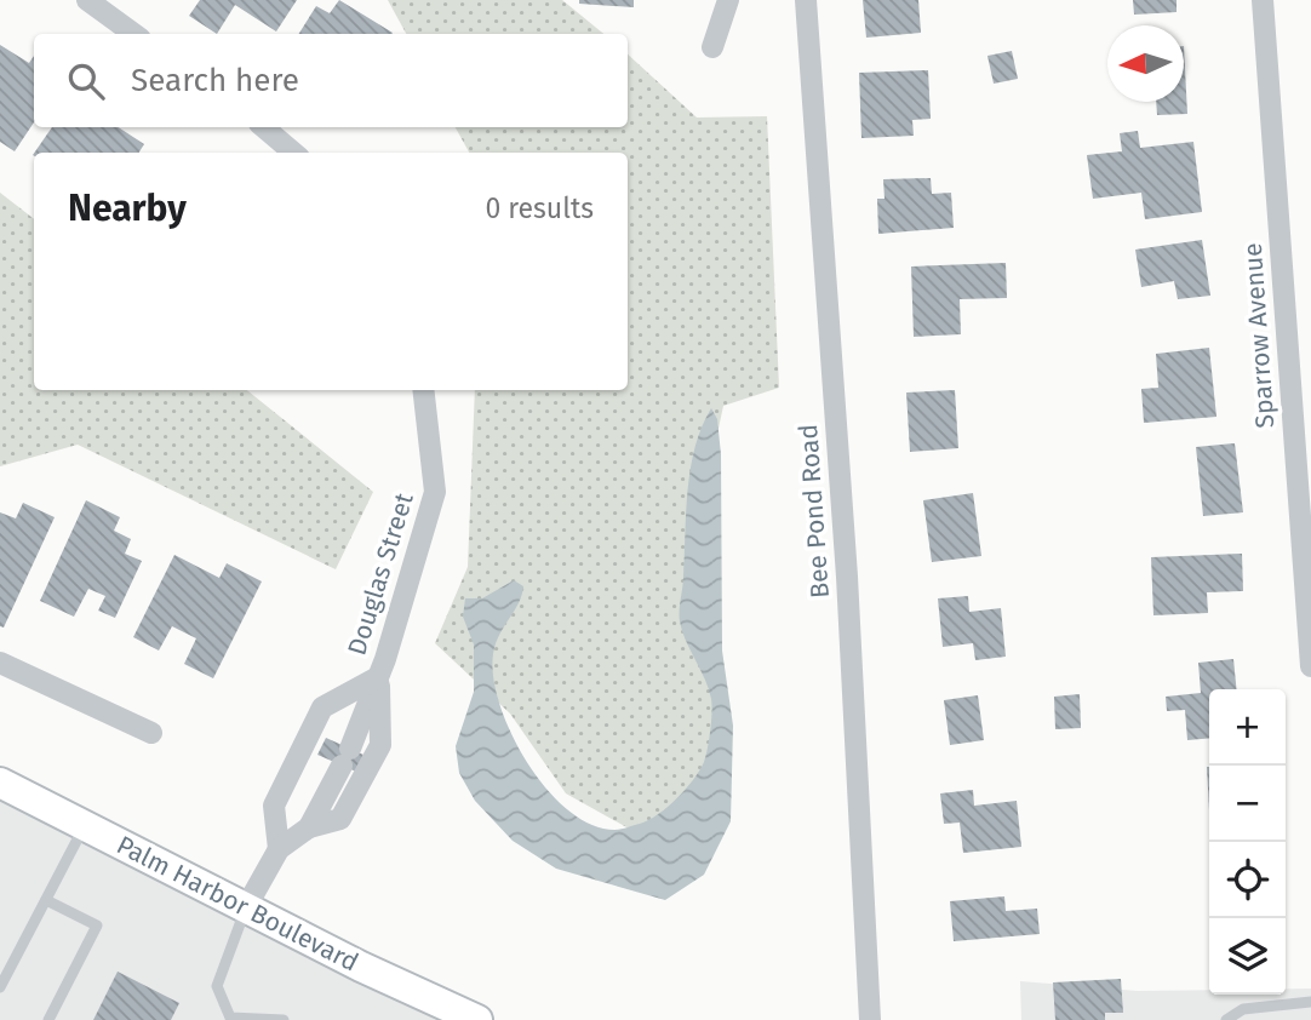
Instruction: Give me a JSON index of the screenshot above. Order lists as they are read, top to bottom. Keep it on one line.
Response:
{"streets":{"main road":["Palm Harbor Boulevard"],"street":["Sparrow Avenue","Bee Pond Road","Douglas Street"]},"crossings":[["Douglas Street","Palm Harbor Boulevard"]],"north":"left","page":{"search":"Search here","heading":["Nearby","0 results"],"map_buttons":["+","−"]}}
